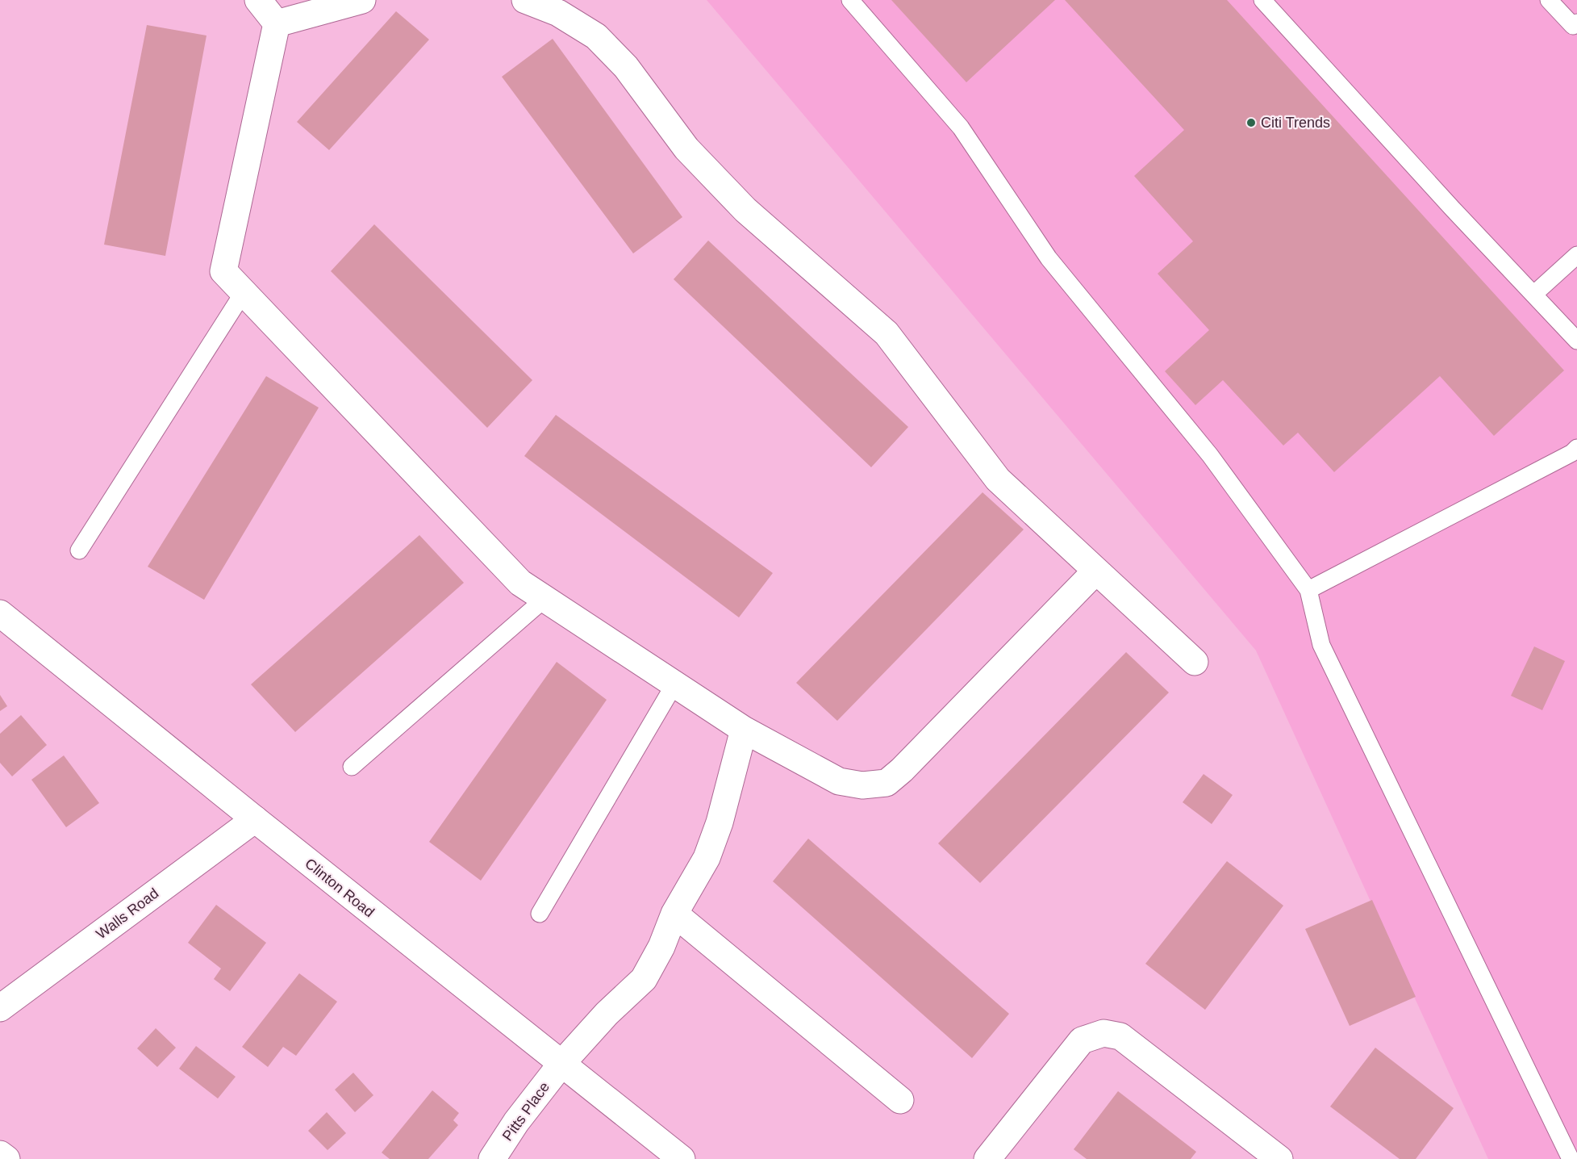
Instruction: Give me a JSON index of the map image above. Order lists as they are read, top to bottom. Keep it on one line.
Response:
{"streets":{"street":["Clinton Road","Walls Road","Pitts Place"]},"crossings":[["Clinton Road","Walls Road"],["Clinton Road","Pitts Place"]],"places":["Citi Trends"]}
